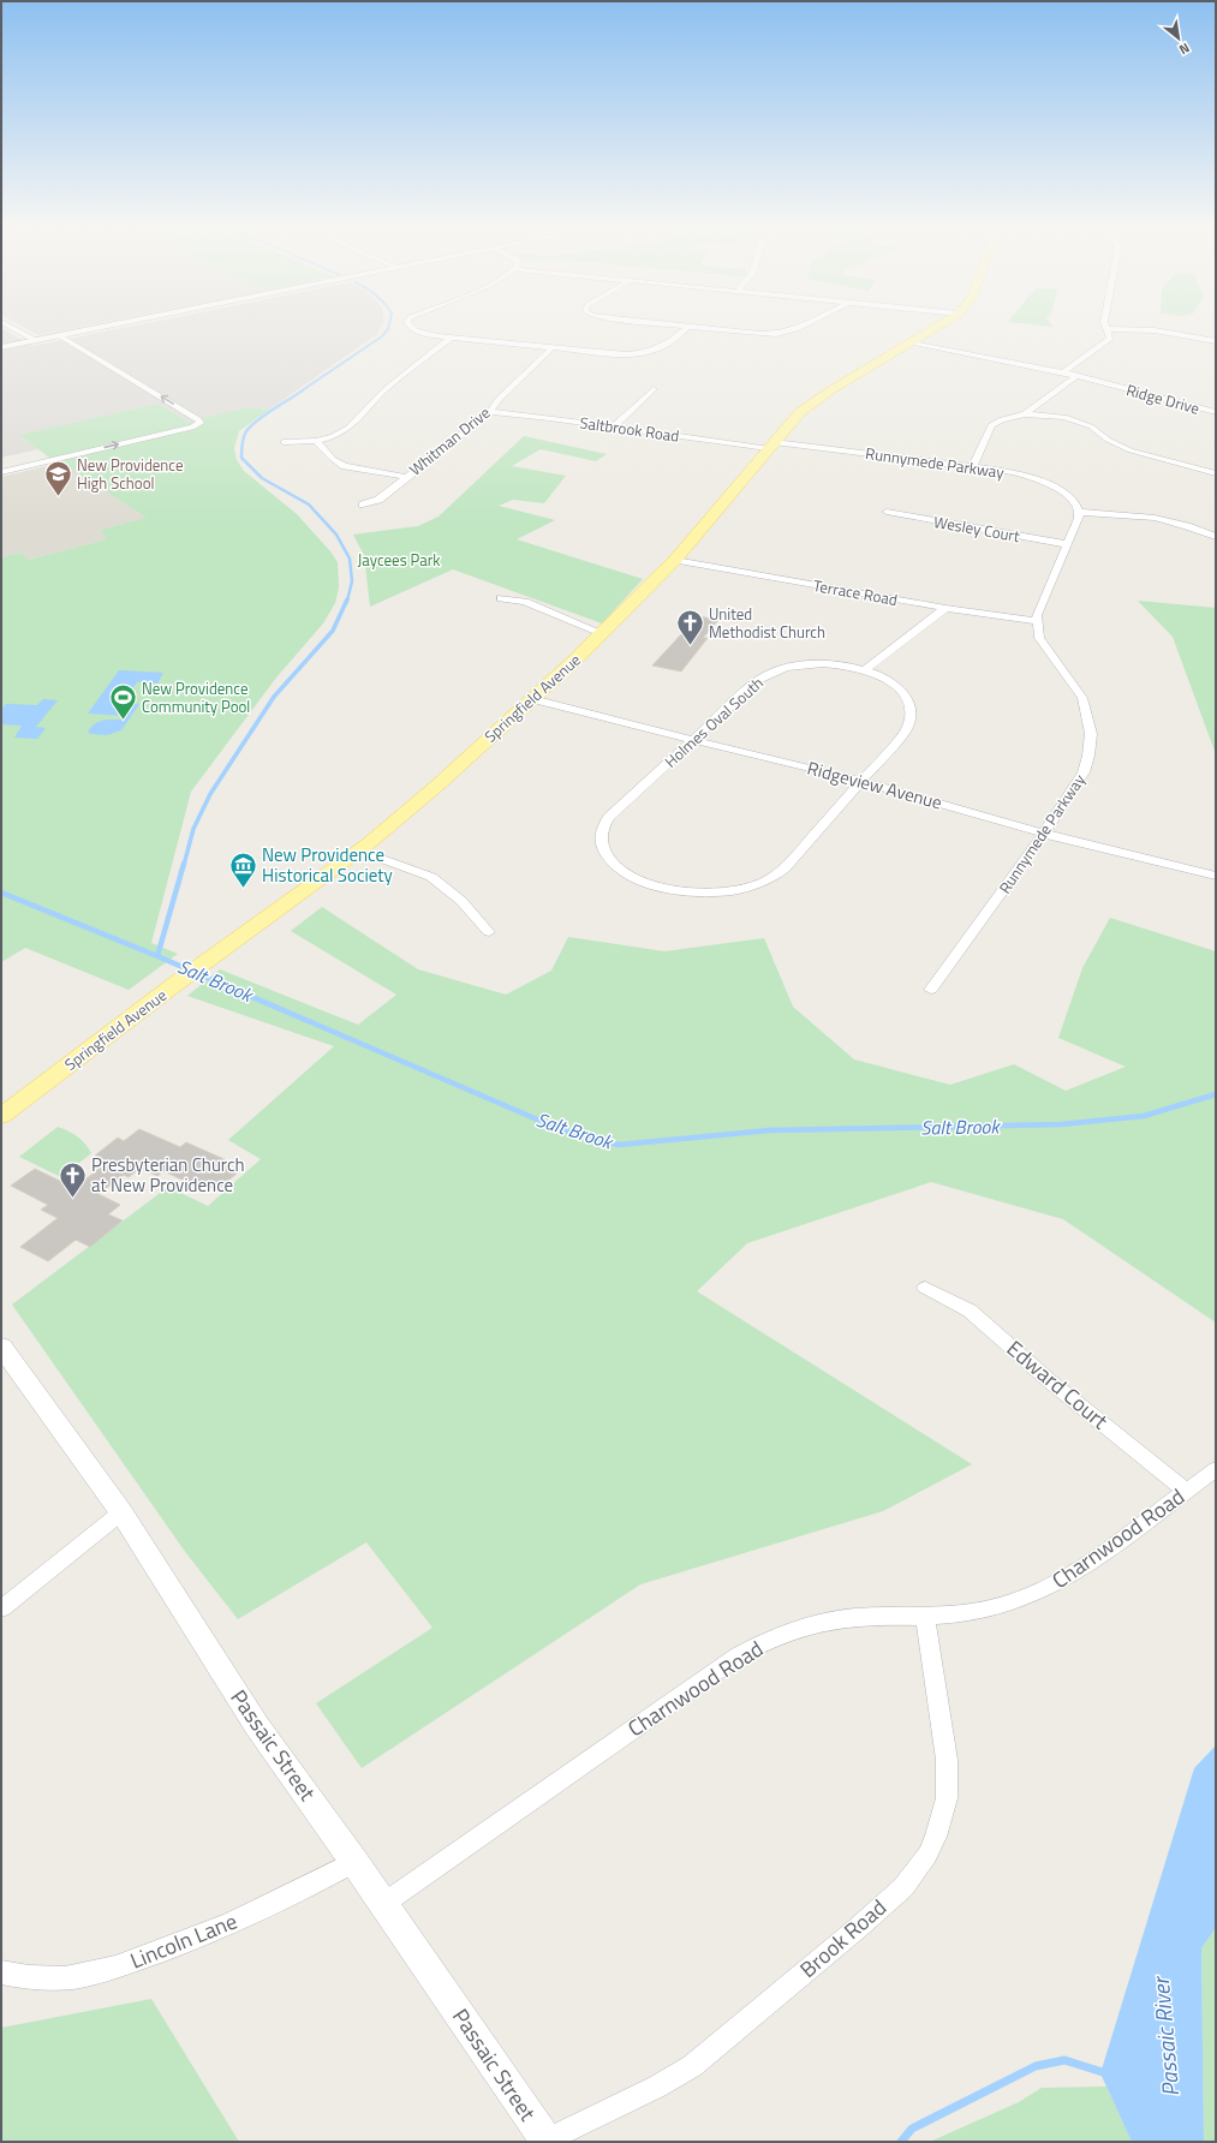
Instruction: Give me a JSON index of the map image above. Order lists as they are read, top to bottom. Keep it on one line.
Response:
{"streets":{"main road":["Springfield Avenue"],"street":["Ridge Drive","Saltbrook Road","Whitman Drive","Runnymede Parkway","Wesley Court","Terrace Road","Holmes Oval South","Ridgeview Avenue","Edward Court","Charnwood Road","Passaic Street","Brook Road","Lincoln Lane"]},"crossings":[["Ridge Drive","Springfield Avenue"],["Saltbrook Road","Whitman Drive"],["Saltbrook Road","Runnymede Parkway"],["Saltbrook Road","Springfield Avenue"],["Runnymede Parkway","Terrace Road"],["Runnymede Parkway","Springfield Avenue"],["Runnymede Parkway","Ridgeview Avenue"],["Terrace Road","Springfield Avenue"],["Springfield Avenue","Ridgeview Avenue"],["Holmes Oval South","Ridgeview Avenue"],["Edward Court","Charnwood Road"],["Charnwood Road","Passaic Street"],["Charnwood Road","Brook Road"],["Passaic Street","Brook Road"],["Passaic Street","Lincoln Lane"]],"water":["Salt Brook","Passaic River"],"parks":["Jaycees Park"],"places":{"school or university":["New Providence High School"],"church":["United Methodist Church","Presbyterian Church at New Providence"],"sports":["New Providence Community Pool"],"museum":["New Providence Historical Society"]},"north":"bottom right"}
